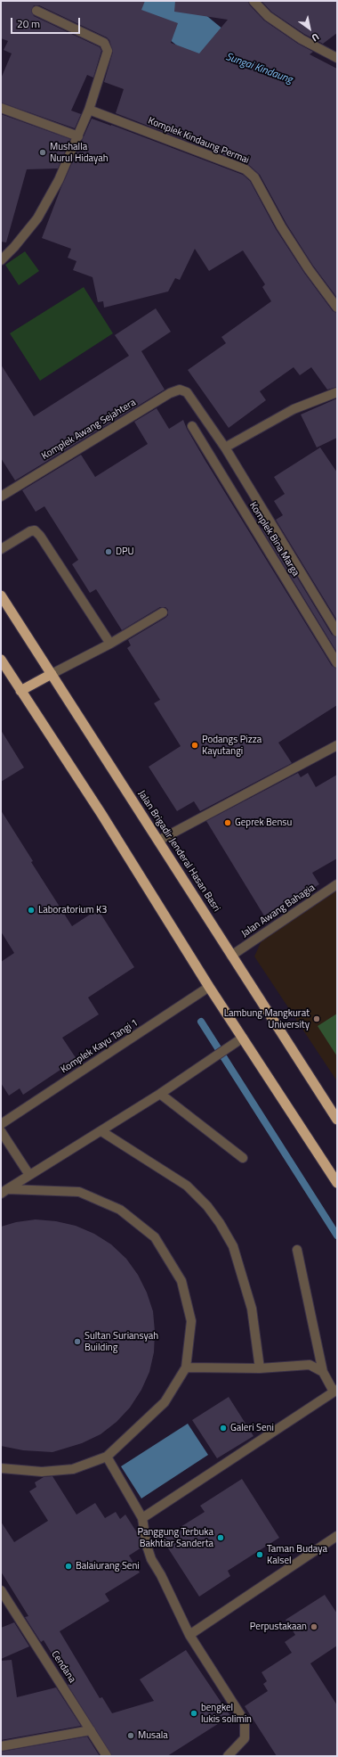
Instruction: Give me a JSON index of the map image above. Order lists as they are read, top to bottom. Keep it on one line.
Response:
{"streets":{"highway":["Jalan Brigadir Jenderal Hasan Basri"],"street":["Komplek Kindaung Permai","Komplek Awang Sejahtera","Komplek Bina Marga","Jalan Awang Bahagia","Komplek Kayu Tangi 1","Cendana"]},"crossings":[["Jalan Brigadir Jenderal Hasan Basri","Jalan Awang Bahagia"]],"water":["Sungai Kindaung"],"places":["Mushalla Nurul Hidayah","DPU","Podangs Pizza Kayutangi","Geprek Bensu","Laboratorium K3","Lambung Mangkurat University","Sultan Suriansyah Building","Galeri Seni","Panggung Terbuka Bakhtiar Sanderta","Taman Budaya Kalsel","Balaiurang Seni","Perpustakaan","bengkel lukis solimin","Musala"],"scale_bar":"20 m","north":"bottom right"}
